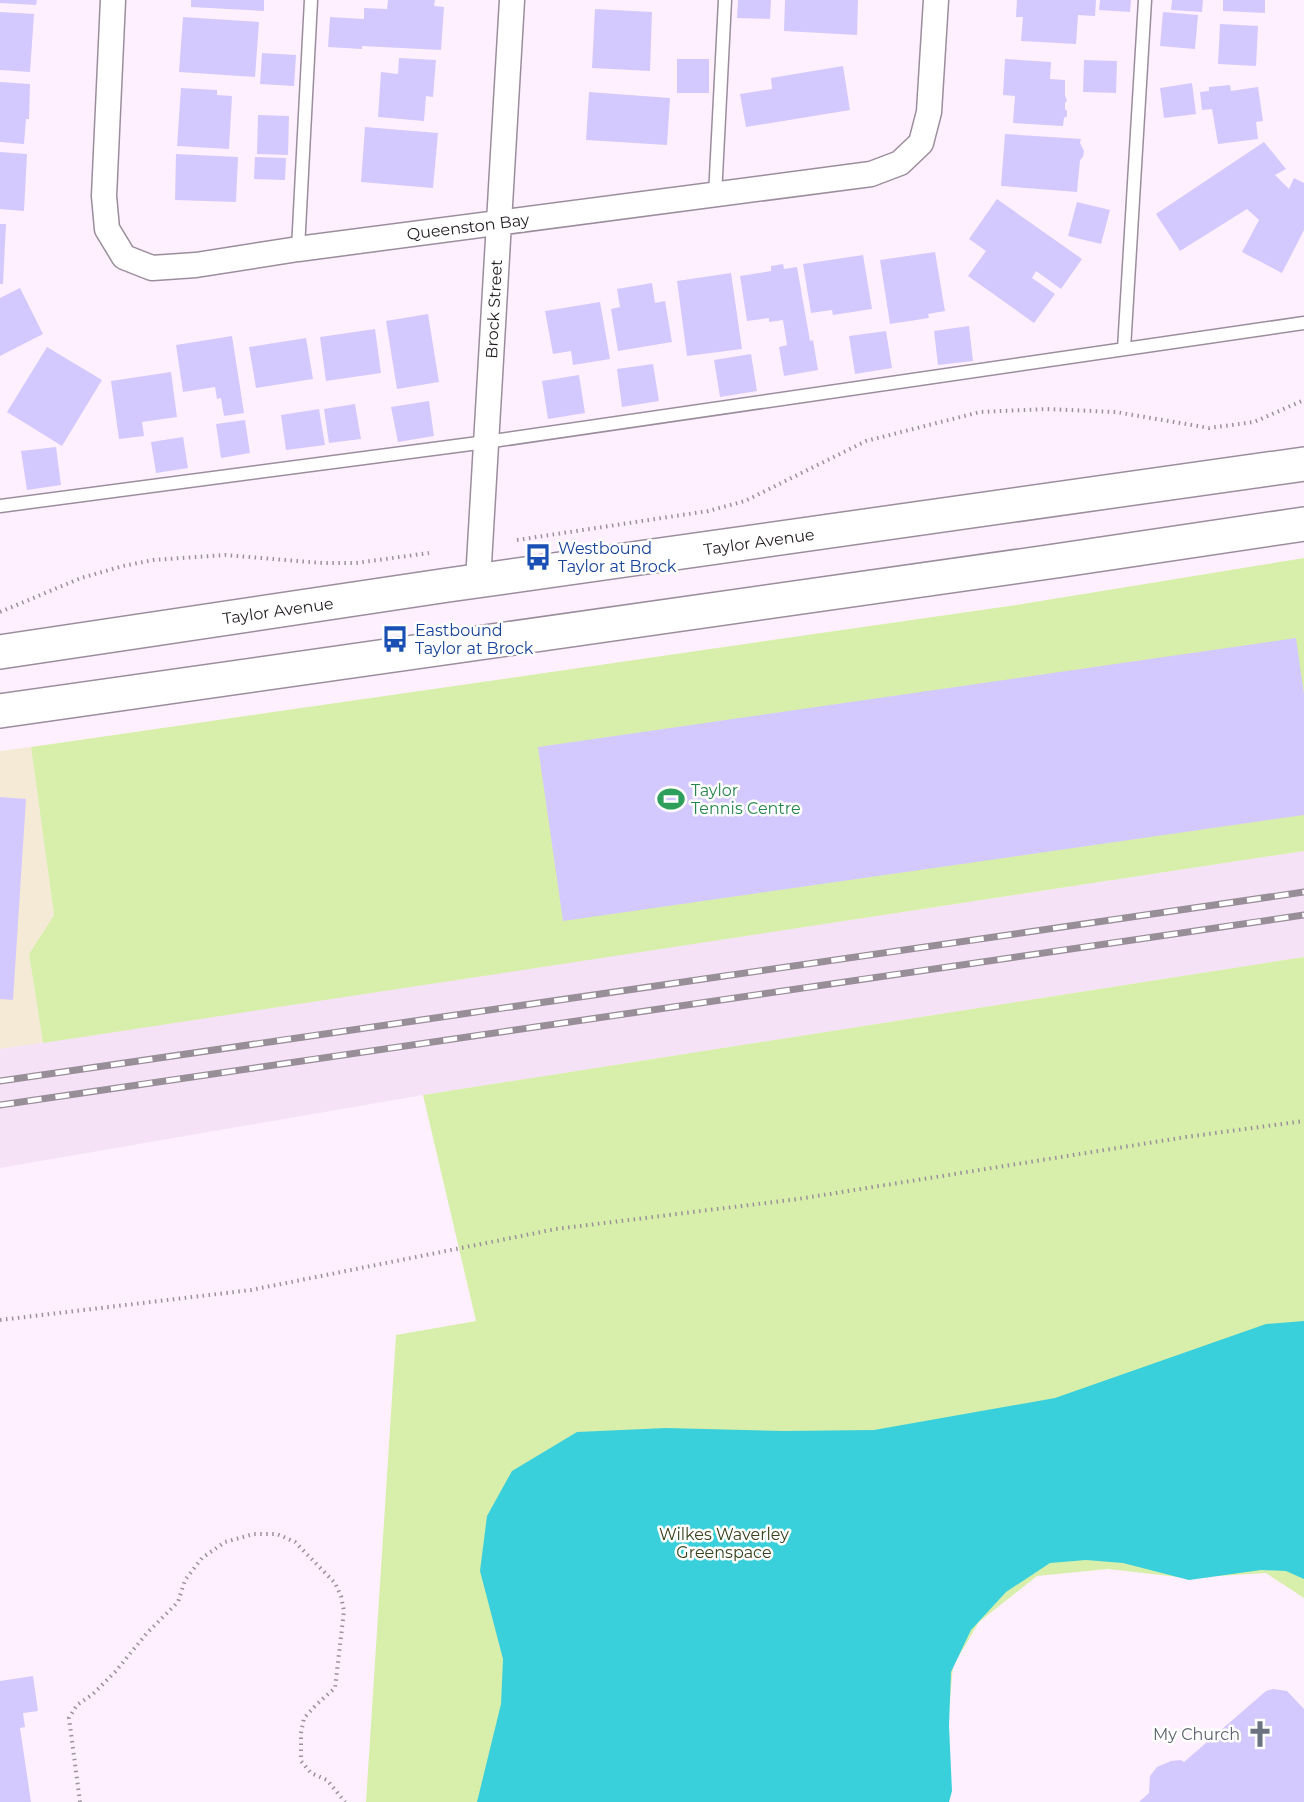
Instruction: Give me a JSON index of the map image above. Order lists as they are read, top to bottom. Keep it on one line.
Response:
{"streets":{"main road":["Taylor Avenue"],"street":["Queenston Bay","Brock Street"]},"crossings":[["Queenston Bay","Brock Street"],["Brock Street","Taylor Avenue"]],"parks":["Wilkes Waverley Greenspace"],"places":{"bus stop":["Westbound Taylor at Brock","Eastbound Taylor at Brock"],"sports":["Taylor Tennis Centre"],"church":["My Church"]}}
